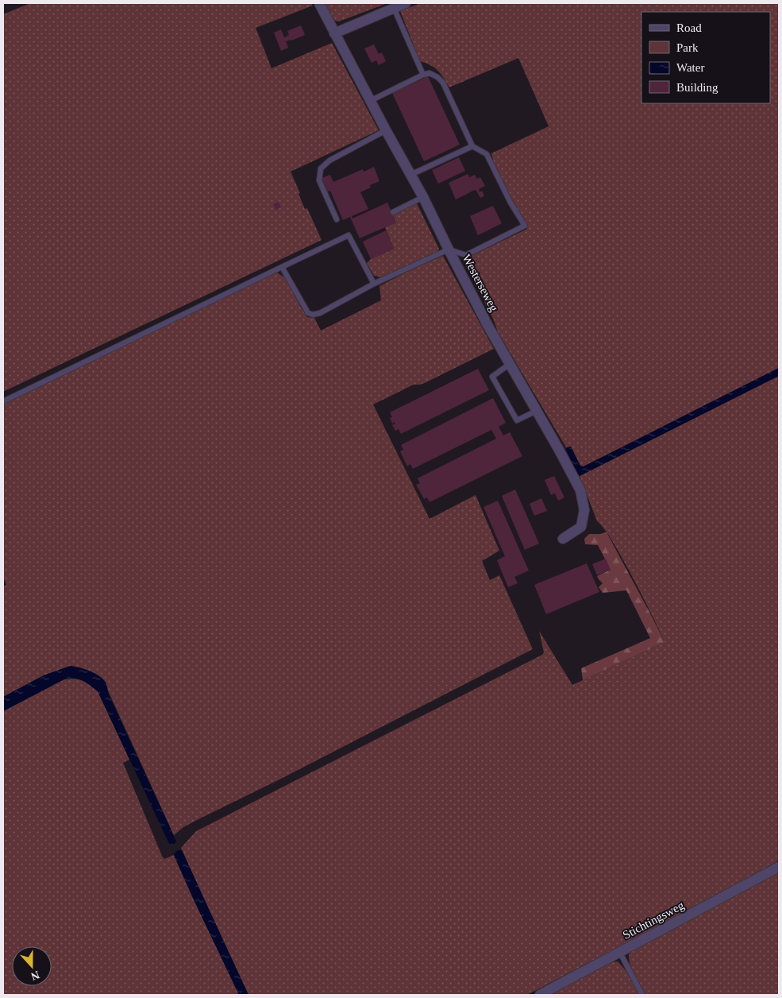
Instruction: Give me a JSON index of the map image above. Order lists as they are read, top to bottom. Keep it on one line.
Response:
{"streets":{"street":["Westerseweg","Stichtingsweg"]},"legend":["Road","Park","Water","Building"],"north":"bottom"}
